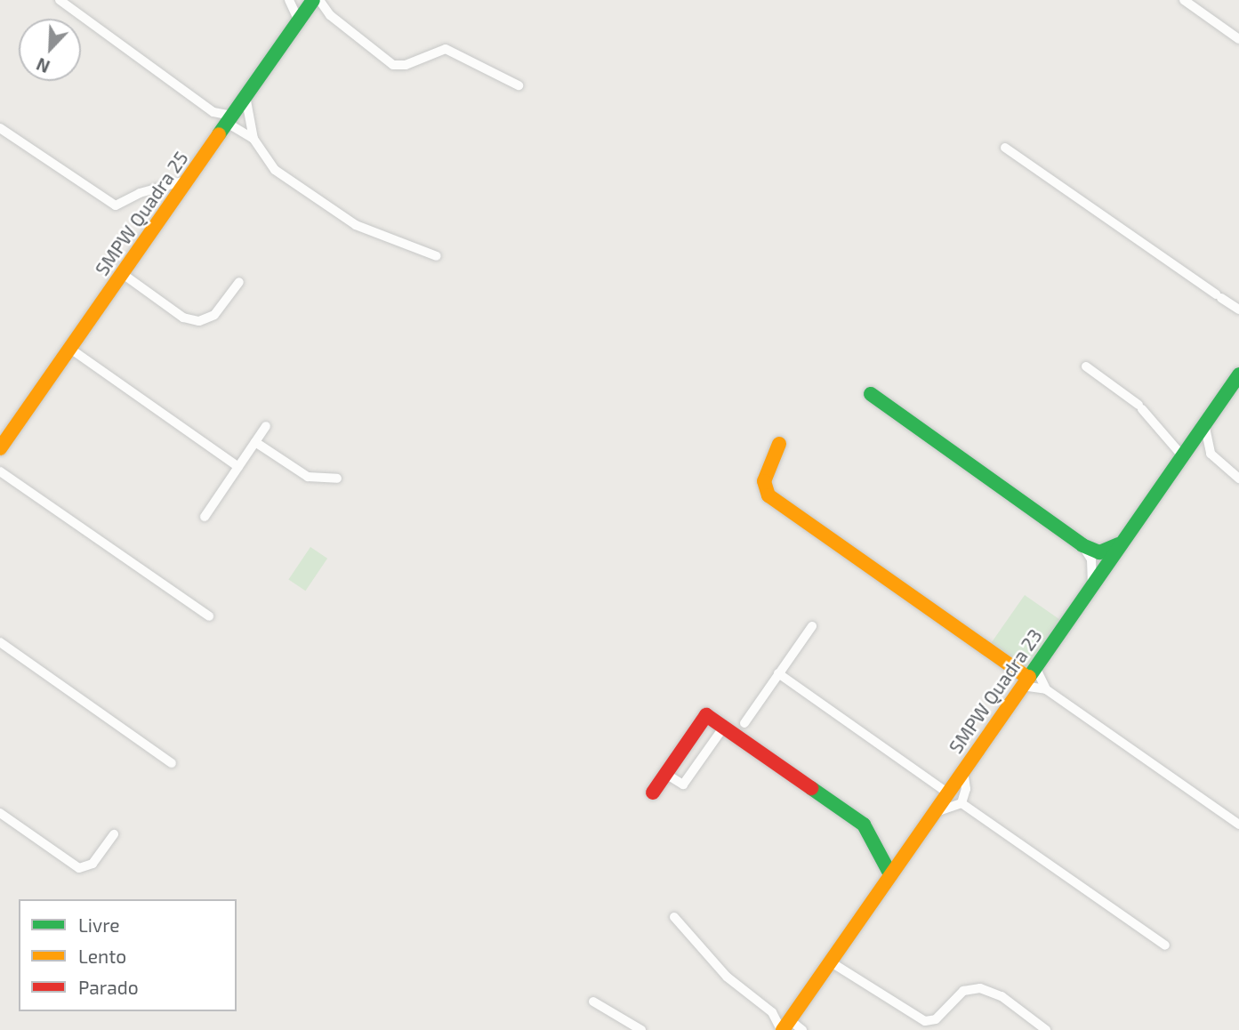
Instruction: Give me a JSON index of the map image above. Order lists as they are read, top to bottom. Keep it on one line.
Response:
{"streets":{"street":["SMPW Quadra 25","SMPW Quadra 23"]},"legend":["Livre","Lento","Parado"],"north":"bottom left"}
